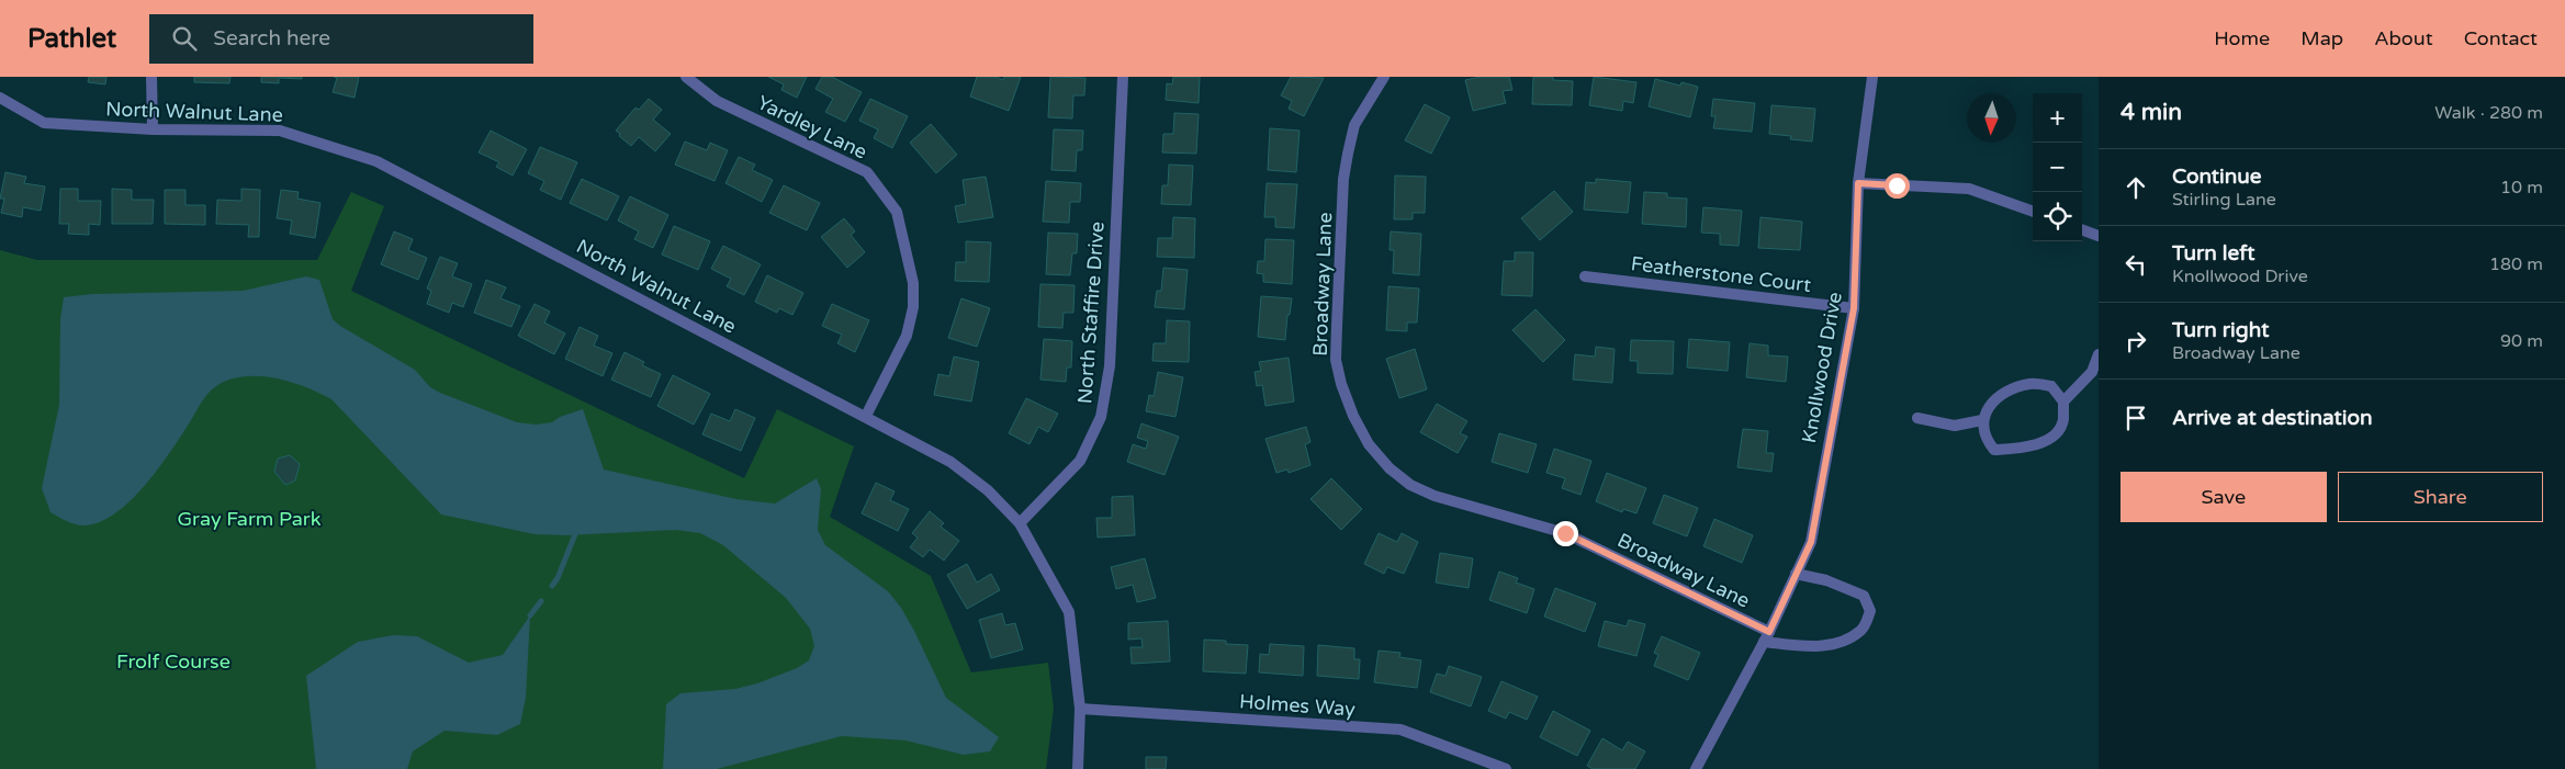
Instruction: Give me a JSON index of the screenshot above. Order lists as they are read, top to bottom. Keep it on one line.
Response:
{"streets":{"street":["North Walnut Lane","Yardley Lane","Featherstone Court","Broadway Lane","North Staffire Drive","Knollwood Drive","Holmes Way"]},"crossings":[["North Walnut Lane","Yardley Lane"],["North Walnut Lane","North Staffire Drive"],["North Walnut Lane","Holmes Way"],["Featherstone Court","Knollwood Drive"],["Broadway Lane","Knollwood Drive"]],"parks":["Gray Farm Park","Frolf Course"],"north":"bottom","page":{"header":"Pathlet","search":"Search here","nav":["Home","Map","About","Contact"],"heading":["4 min","Walk · 280 m"],"map_buttons":["+","−"],"list":[["Continue","Stirling Lane","10 m"],["Turn left","Knollwood Drive","180 m"],["Turn right","Broadway Lane","90 m"],"Arrive at destination"],"buttons":["Save","Share"]}}
